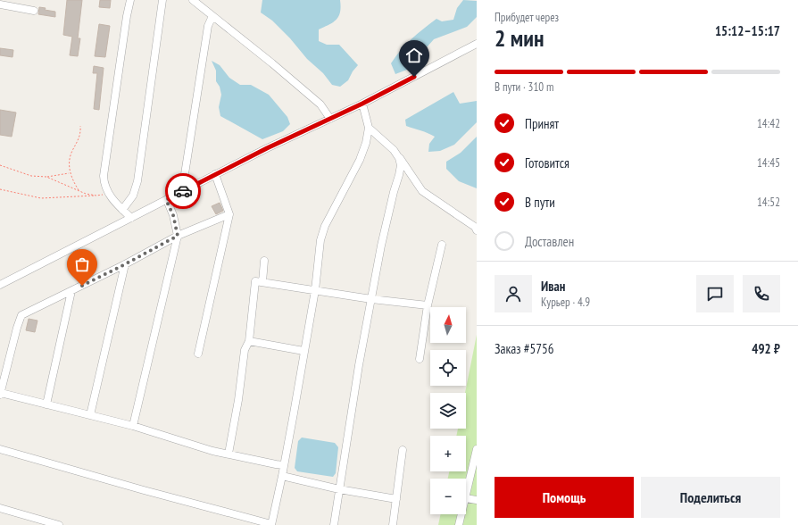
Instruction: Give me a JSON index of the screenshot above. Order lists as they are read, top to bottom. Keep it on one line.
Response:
{"north":"top","page":{"heading":["2 мин","Прибудет через","15:12–15:17"],"panel":["Иван","Курьер · 4.9","Заказ #5756","492 ₽"],"bar":"В пути · 310 m","list":[["Принят","14:42"],["Готовится","14:45"],["В пути","14:52"],"Доставлен"],"map_buttons":["+","−"],"buttons":["Помощь","Поделиться"]}}
